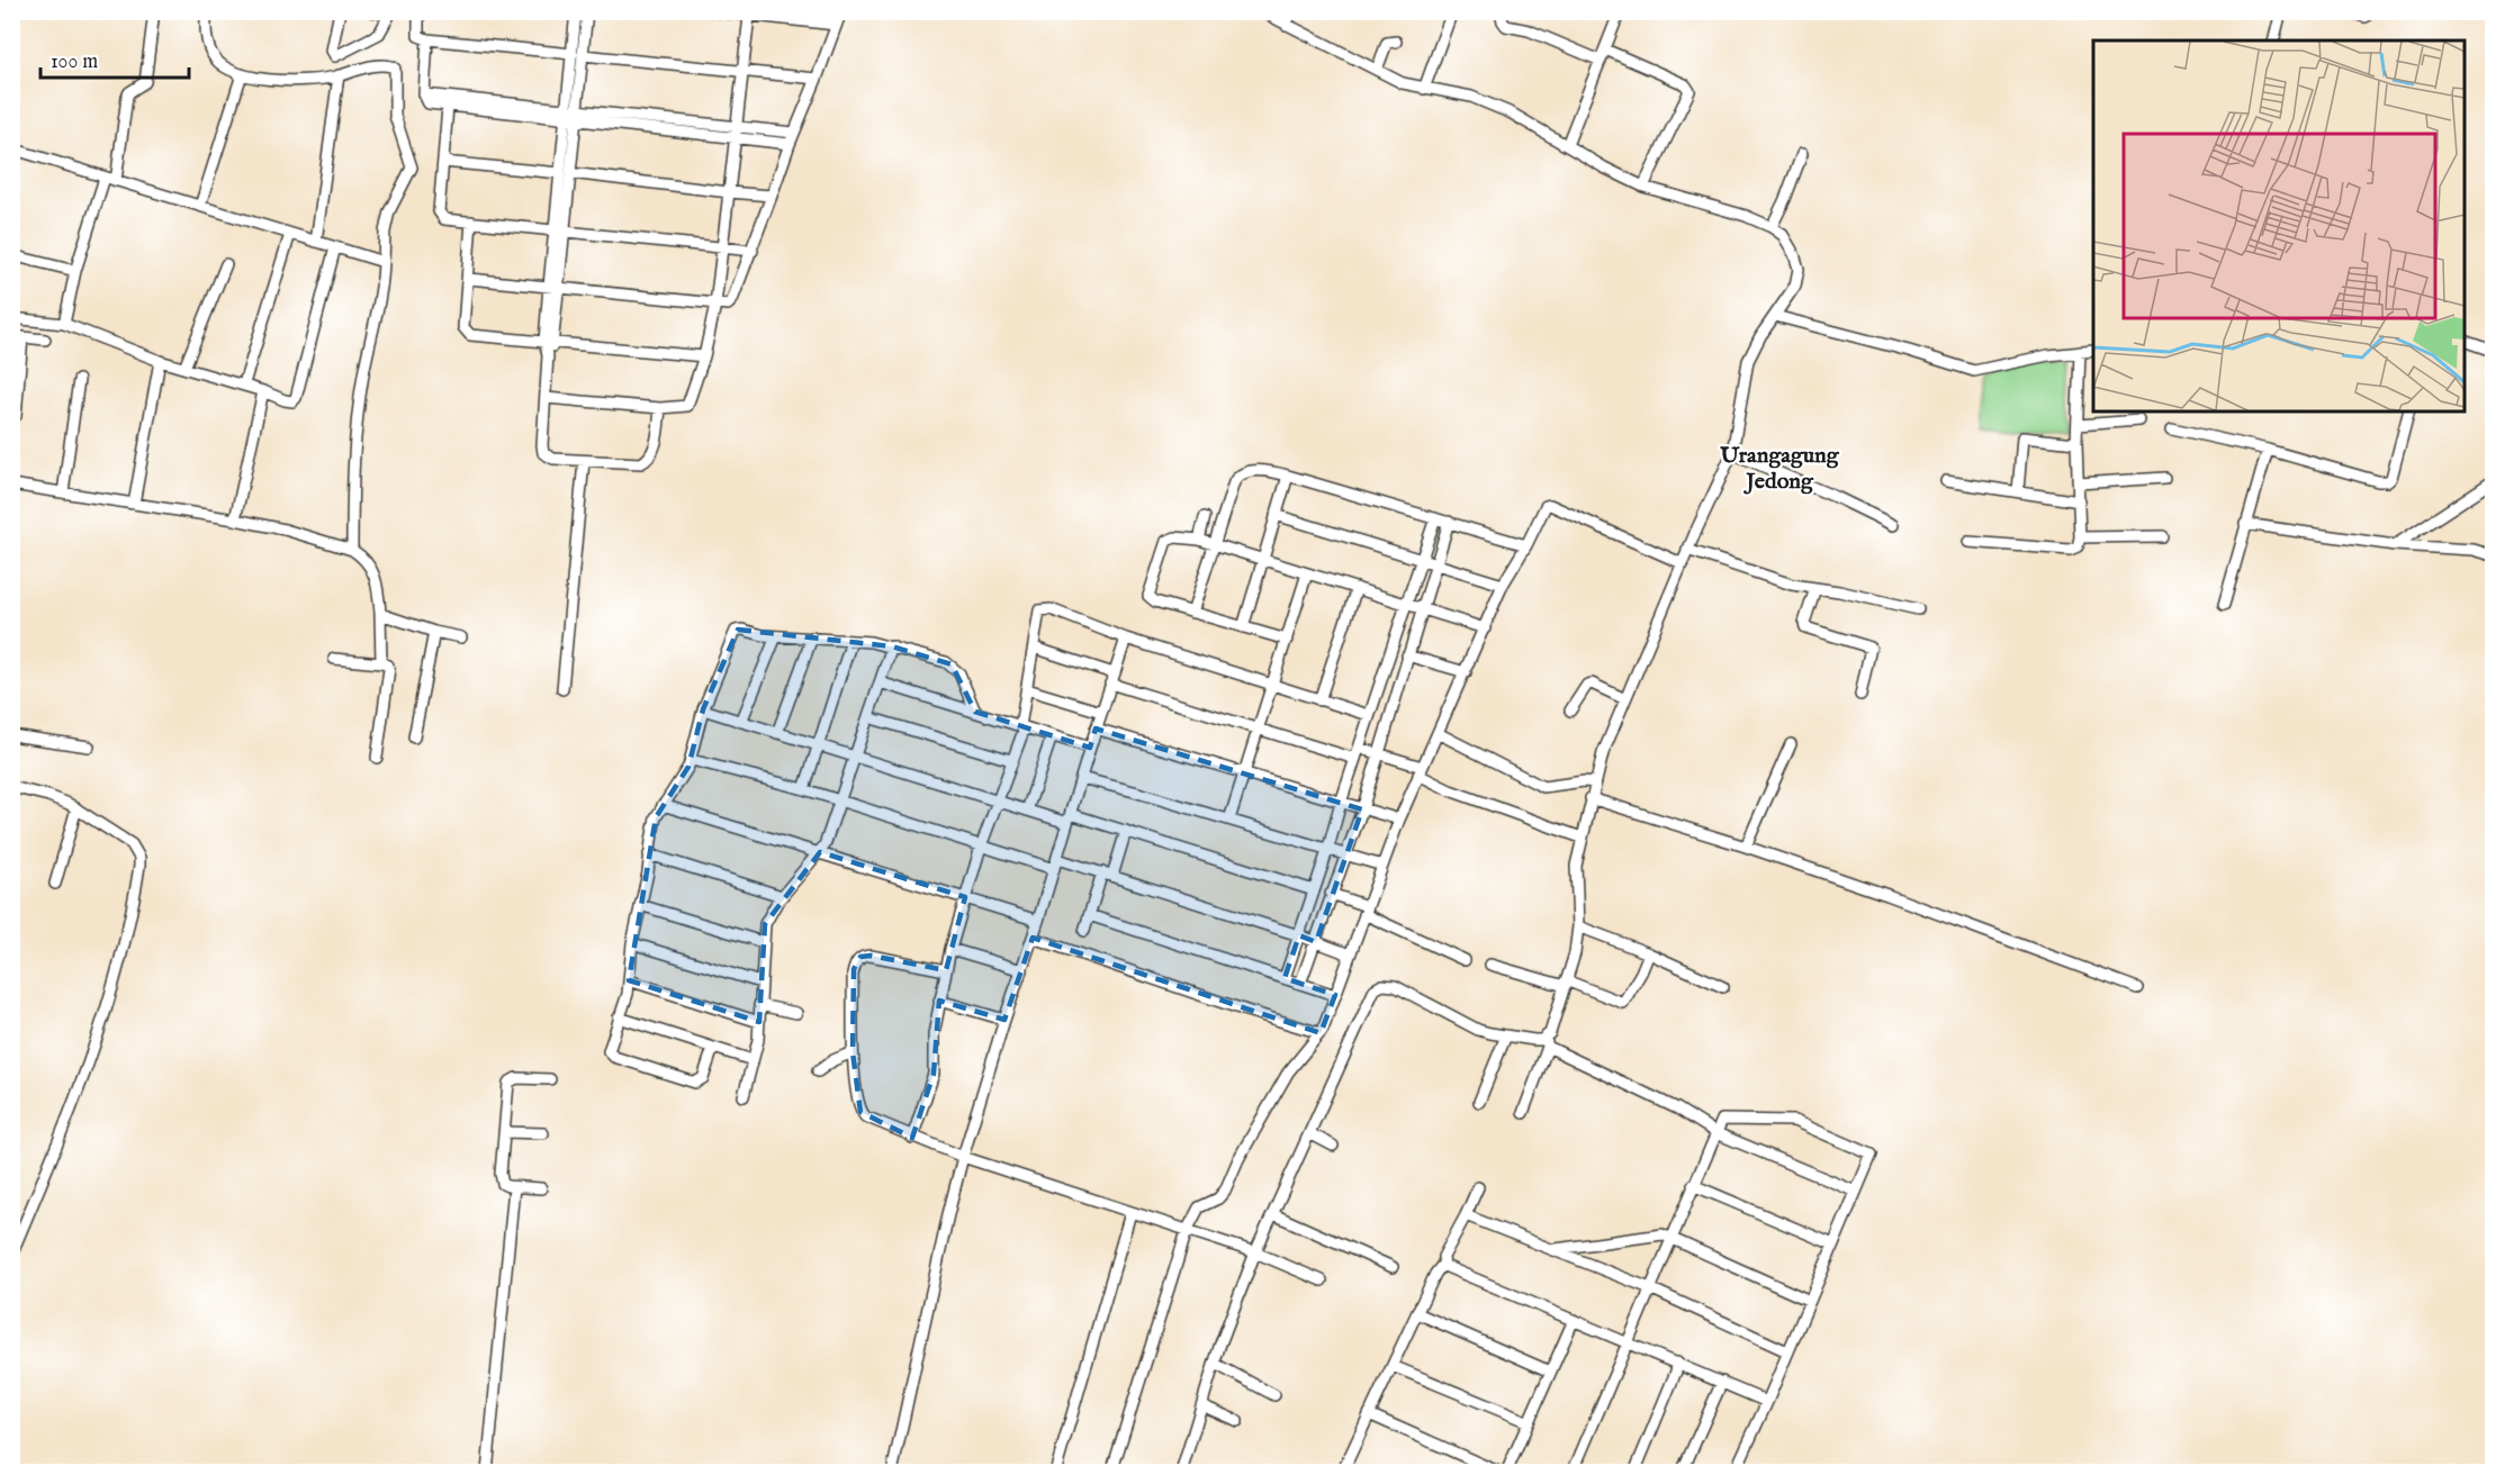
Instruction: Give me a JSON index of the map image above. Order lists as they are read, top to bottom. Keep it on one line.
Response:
{"districts":["Urangagung Jedong"],"scale_bar":"100 m"}
